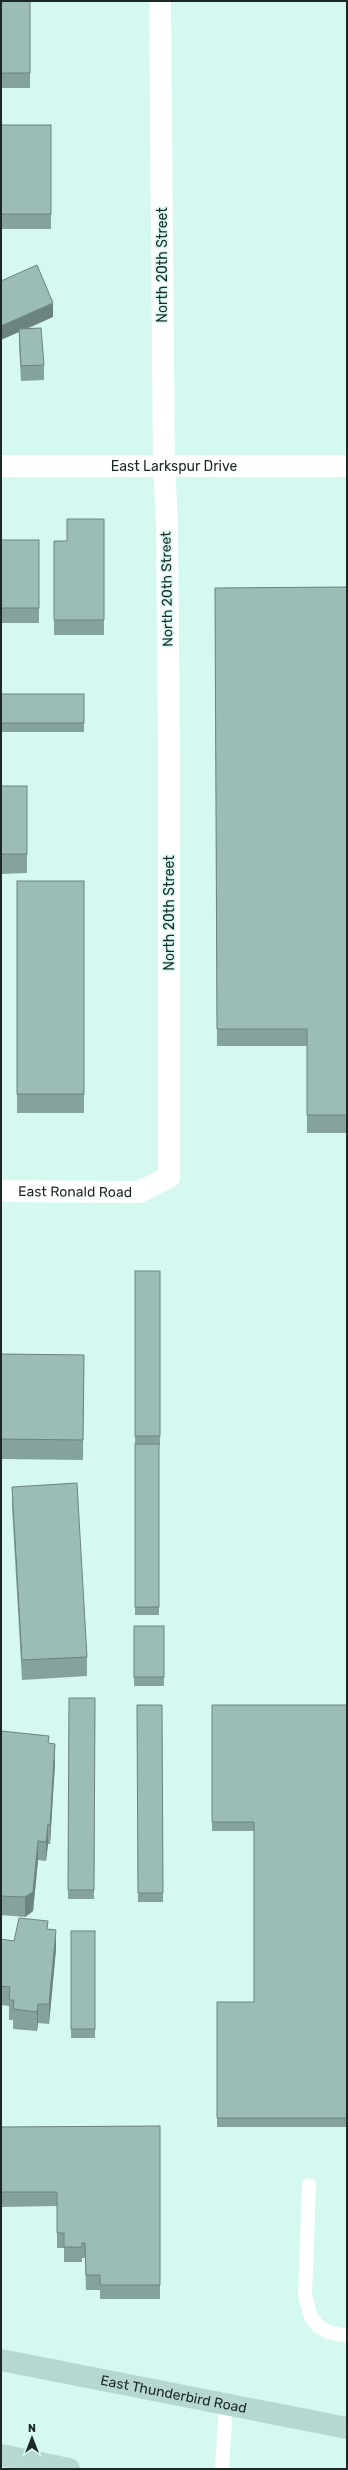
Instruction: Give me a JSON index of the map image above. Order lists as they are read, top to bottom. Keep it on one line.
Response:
{"streets":{"main road":["East Thunderbird Road"],"street":["North 20th Street","East Larkspur Drive","East Ronald Road"]},"crossings":[["North 20th Street","East Larkspur Drive"],["North 20th Street","East Ronald Road"]],"north":"top"}
